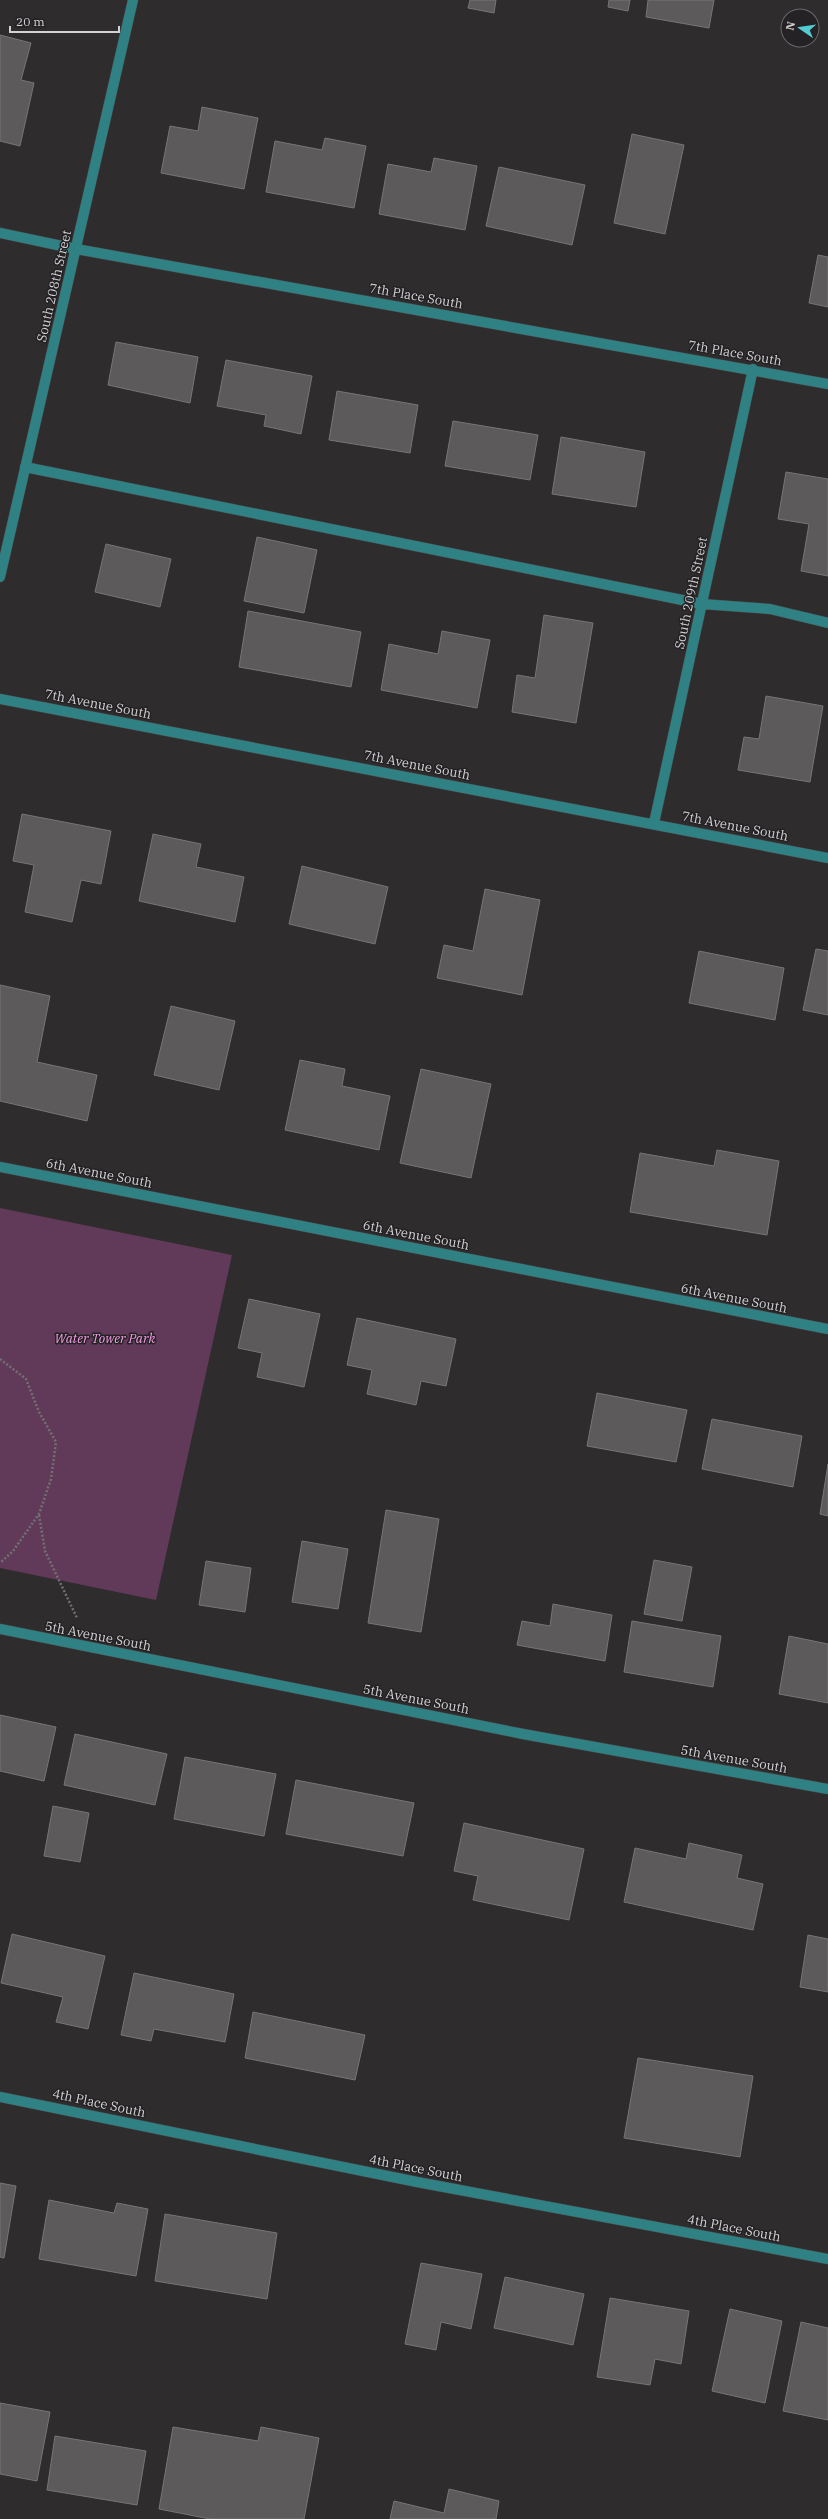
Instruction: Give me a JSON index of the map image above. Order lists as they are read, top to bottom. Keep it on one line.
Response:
{"streets":{"street":["South 208th Street","7th Place South","South 209th Street","7th Avenue South","6th Avenue South","5th Avenue South","4th Place South"]},"crossings":[["South 208th Street","7th Place South"],["7th Place South","South 209th Street"],["South 209th Street","7th Avenue South"]],"parks":["Water Tower Park"],"scale_bar":"20 m","north":"left"}
